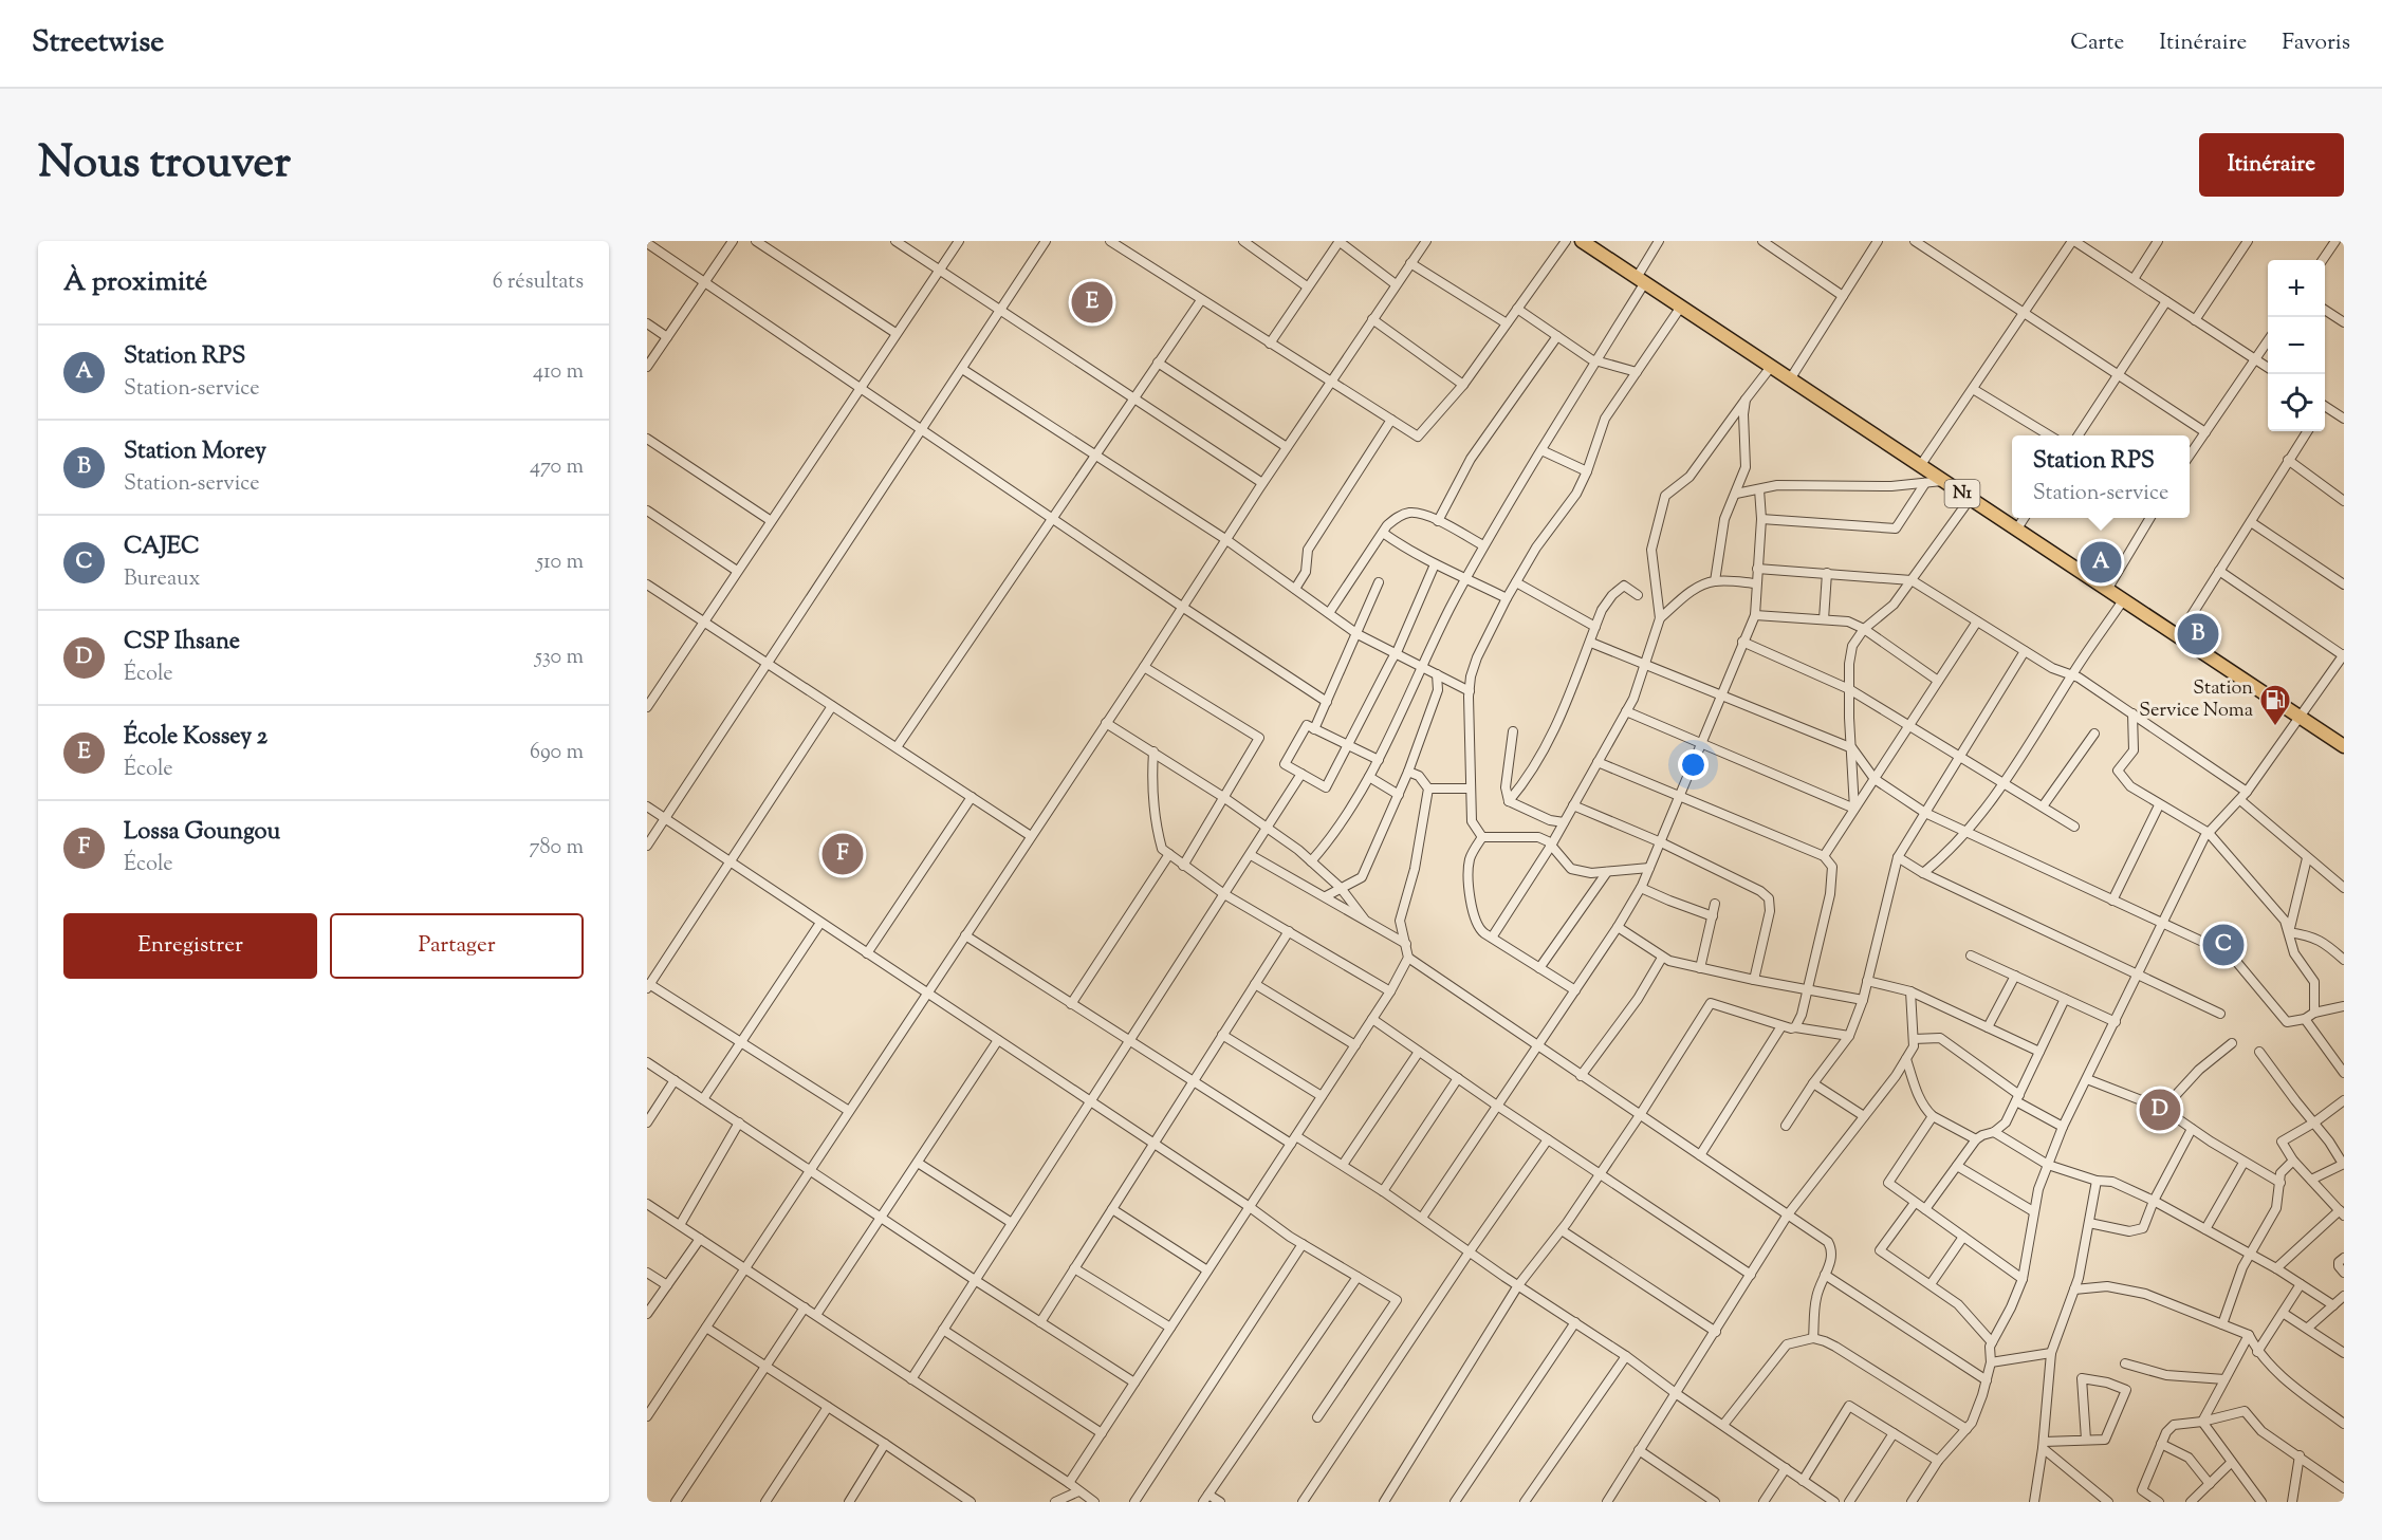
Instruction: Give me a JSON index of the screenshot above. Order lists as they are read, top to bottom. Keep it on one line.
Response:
{"streets":{"main road":["N1"]},"places":{"fuel station":["Station Service Noma"]},"page":{"header":"Streetwise","nav":["Carte","Itinéraire","Favoris"],"title":"Nous trouver","buttons":["Itinéraire",["Enregistrer","Partager"]],"heading":["À proximité","6 résultats"],"map_buttons":["+","−"],"pins":["E","A","B","F","C","D"],"list":[{"mark":"A","name":"Station RPS","note":"Station-service","value":"410 m"},{"mark":"B","name":"Station Morey","note":"Station-service","value":"470 m"},{"mark":"C","name":"CAJEC","note":"Bureaux","value":"510 m"},{"mark":"D","name":"CSP Ihsane","note":"École","value":"530 m"},{"mark":"E","name":"École Kossey 2","note":"École","value":"690 m"},{"mark":"F","name":"Lossa Goungou","note":"École","value":"780 m"}],"popup":["Station RPS","Station-service"]}}
